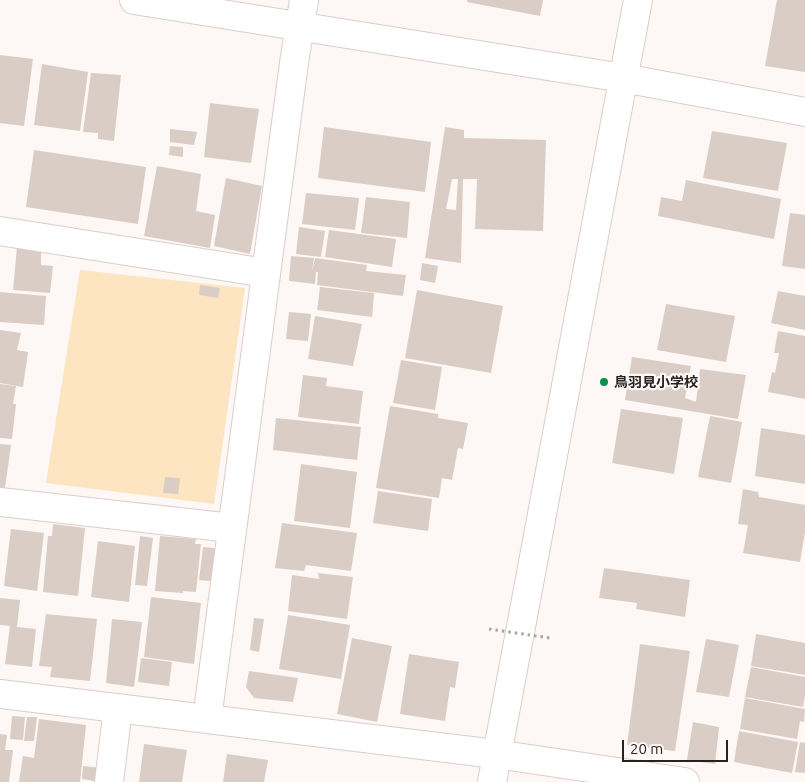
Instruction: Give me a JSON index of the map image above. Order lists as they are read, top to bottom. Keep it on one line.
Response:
{"places":["鳥羽見小学校"],"scale_bar":"20 m"}
